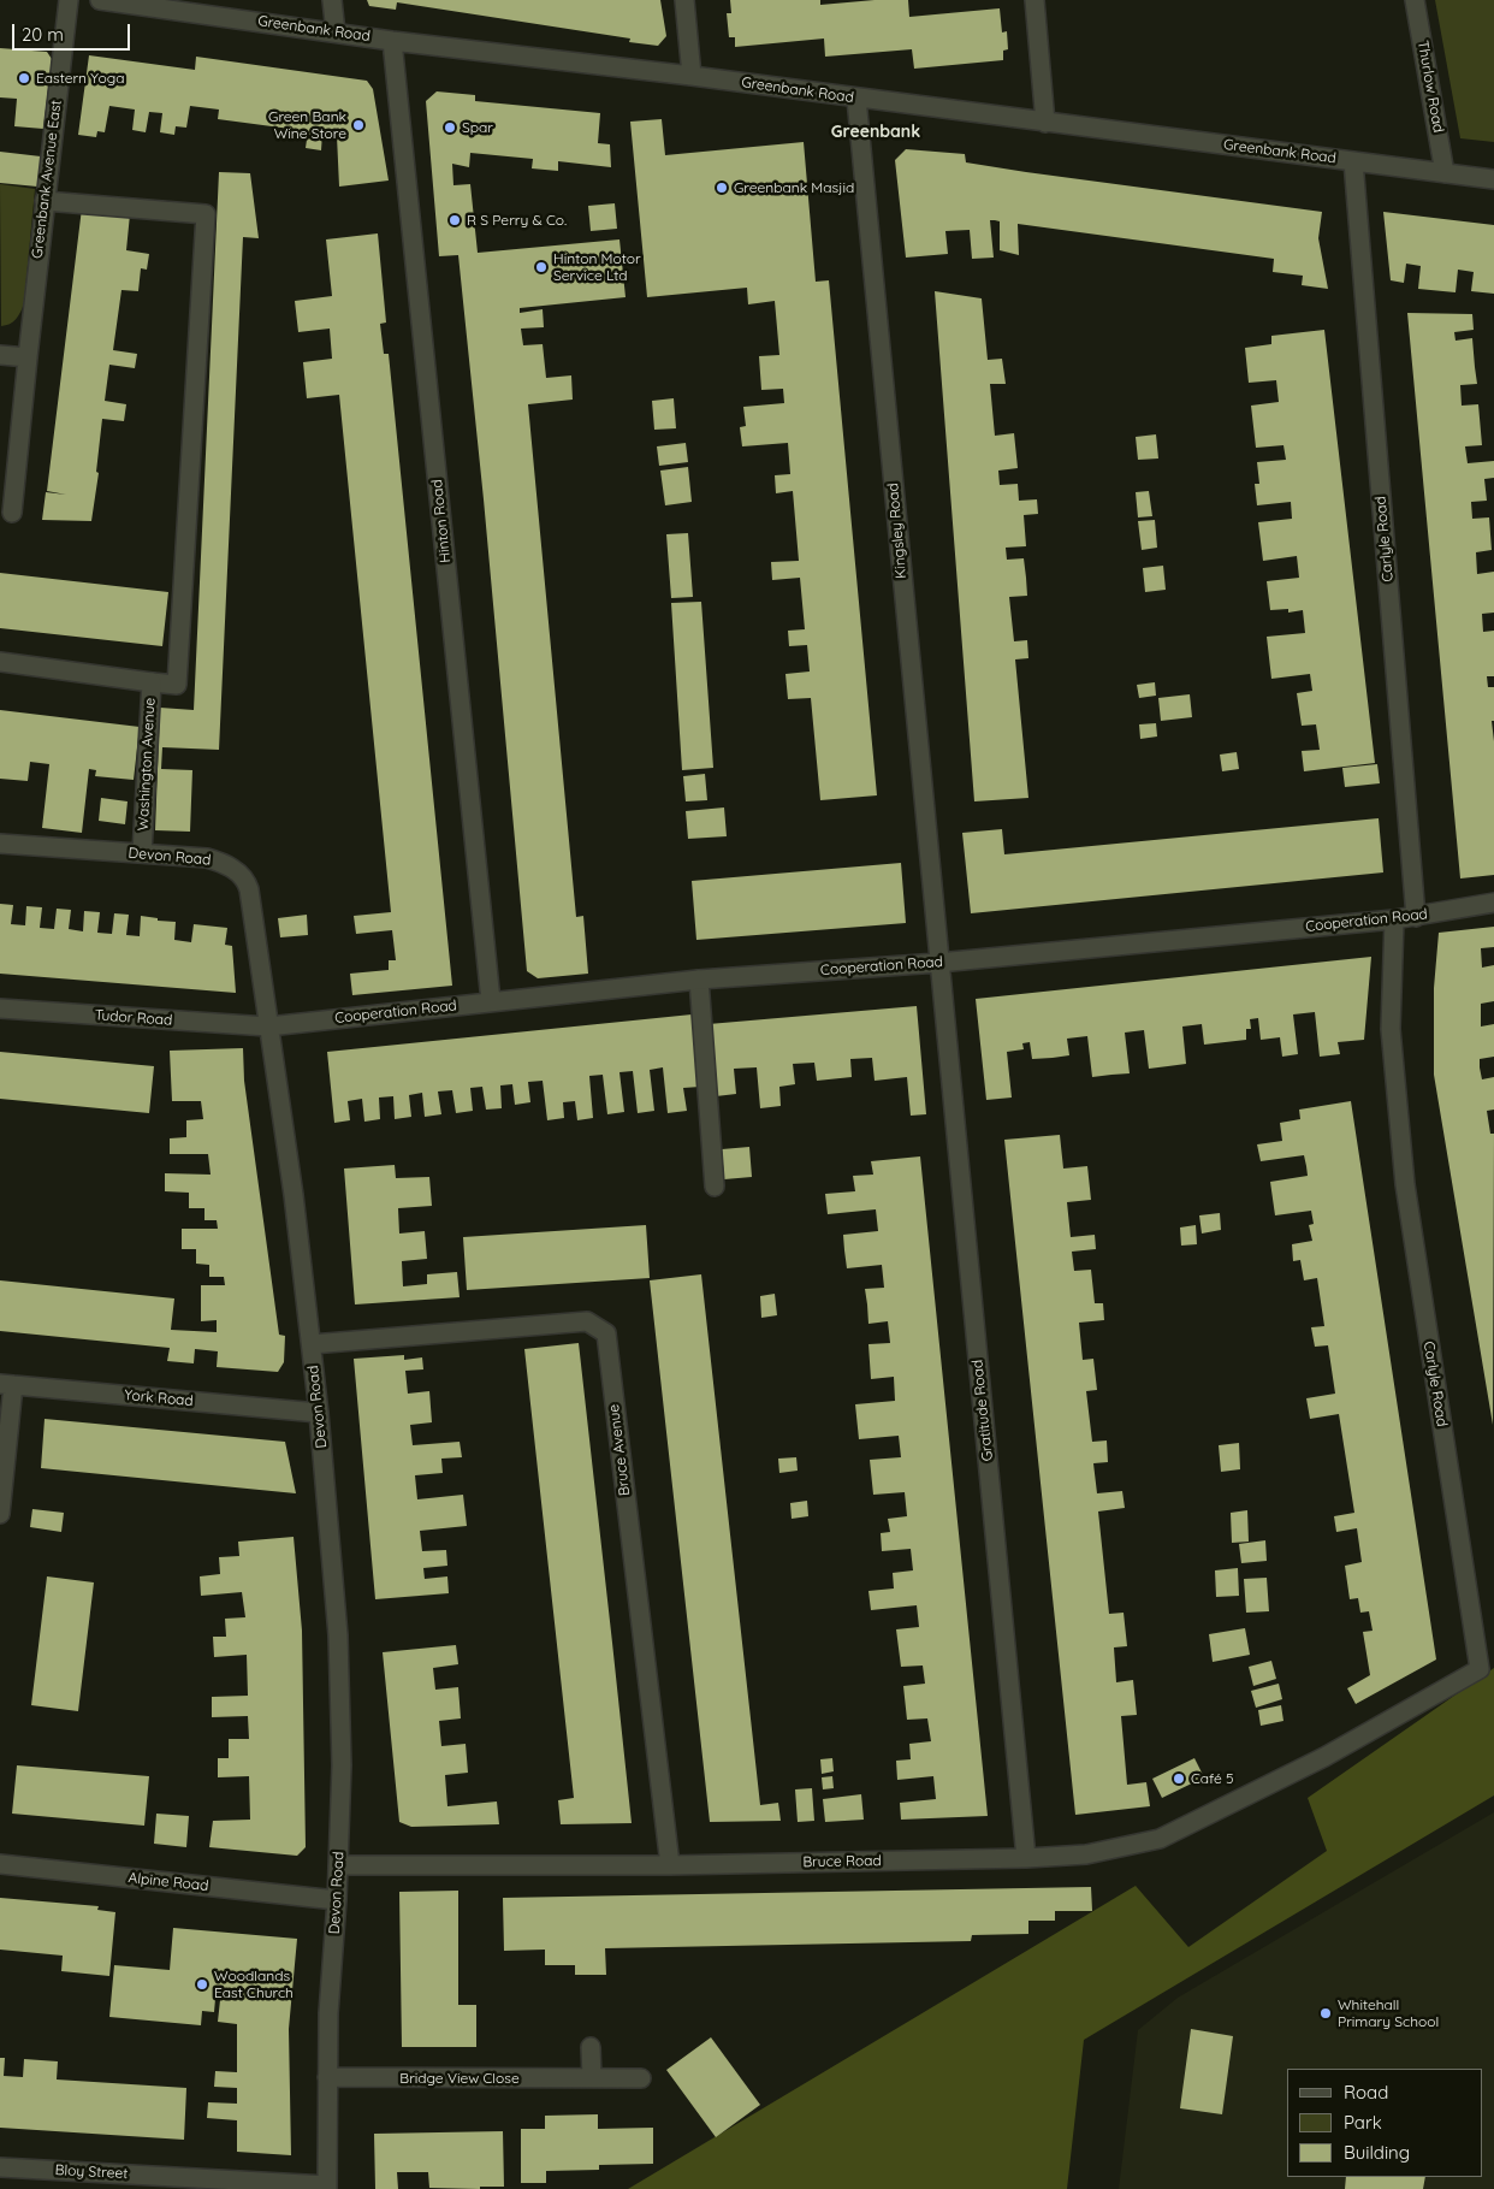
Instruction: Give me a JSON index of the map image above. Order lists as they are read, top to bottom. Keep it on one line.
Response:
{"streets":{"street":["Greenbank Road","Thurlow Road","Greenbank Avenue East","Hinton Road","Kingsley Road","Carlyle Road","Washington Avenue","Devon Road","Cooperation Road","Tudor Road","York Road","Gratitude Road","Bruce Avenue","Bruce Road","Alpine Road","Bridge View Close","Bloy Street"]},"crossings":[["Greenbank Road","Thurlow Road"],["Greenbank Road","Hinton Road"],["Greenbank Road","Kingsley Road"],["Greenbank Road","Carlyle Road"],["Hinton Road","Cooperation Road"],["Kingsley Road","Cooperation Road"],["Kingsley Road","Gratitude Road"],["Carlyle Road","Cooperation Road"],["Carlyle Road","Bruce Road"],["Washington Avenue","Devon Road"],["Devon Road","Cooperation Road"],["Devon Road","Tudor Road"],["Devon Road","York Road"],["Devon Road","Bruce Avenue"],["Devon Road","Bruce Road"],["Devon Road","Alpine Road"],["Devon Road","Bridge View Close"],["Devon Road","Bloy Street"],["Cooperation Road","Tudor Road"],["Cooperation Road","Gratitude Road"],["Gratitude Road","Bruce Road"],["Bruce Avenue","Bruce Road"]],"districts":["Greenbank"],"places":["Eastern Yoga","Green Bank Wine Store","Spar","Greenbank Masjid","R S Perry & Co.","Hinton Motor Service Ltd","Café 5","Woodlands East Church","Whitehall Primary School"],"legend":["Road","Park","Building"],"scale_bar":"20 m"}
